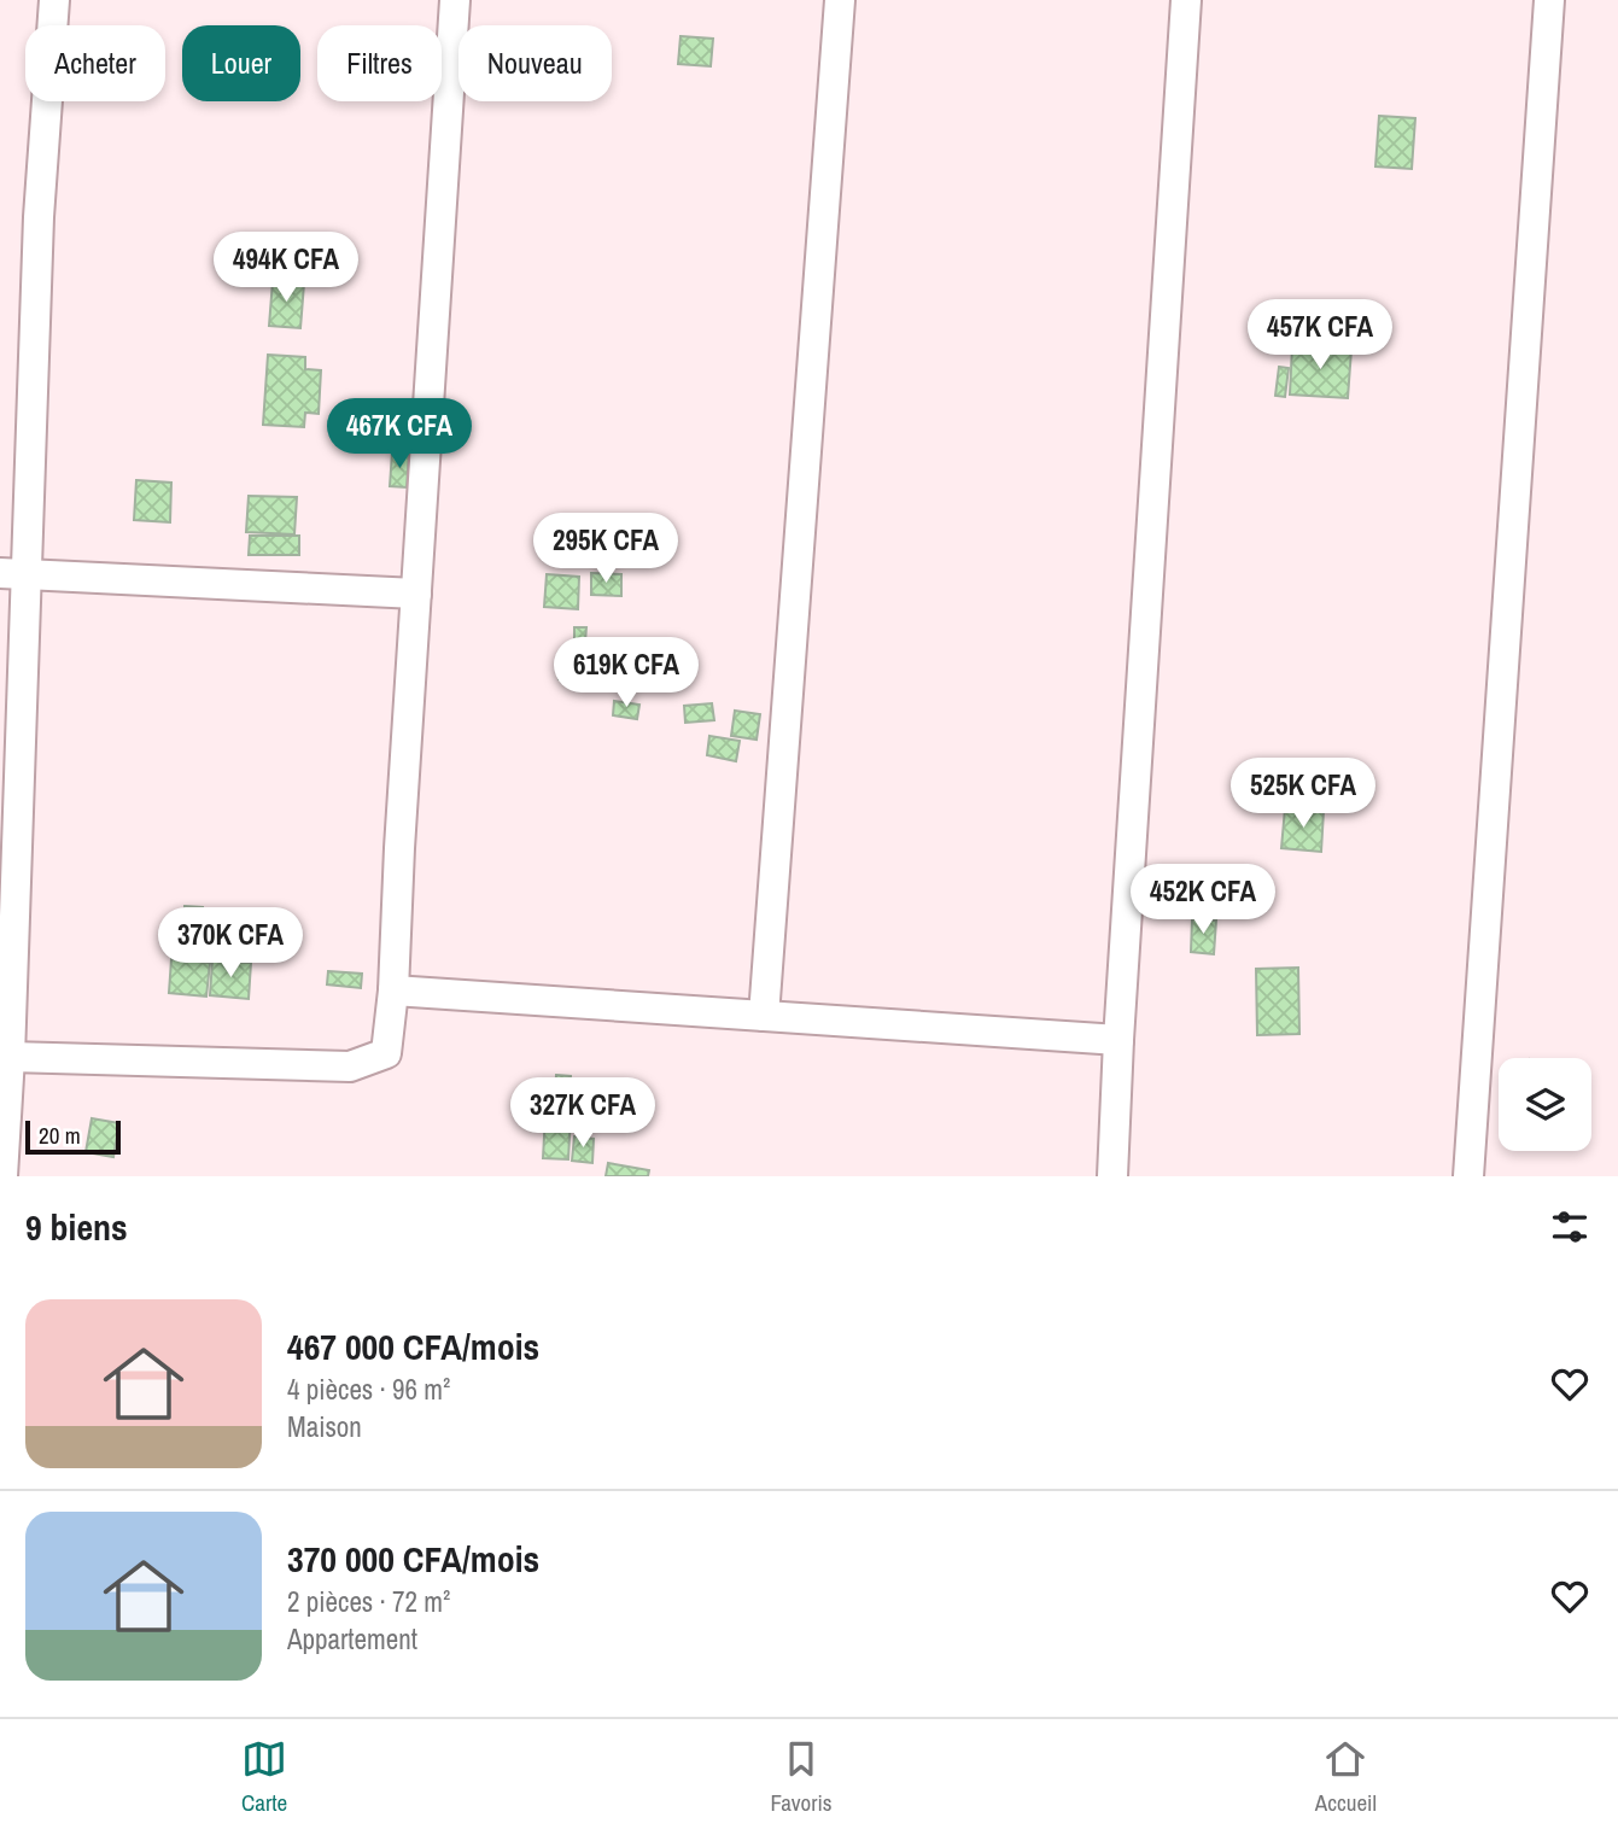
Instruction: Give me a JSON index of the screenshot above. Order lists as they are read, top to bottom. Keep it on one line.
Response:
{"scale_bar":"20 m","page":{"chip":["Acheter","Louer","Filtres","Nouveau"],"price":["494K CFA","457K CFA","467K CFA","295K CFA","619K CFA","525K CFA","452K CFA","370K CFA","327K CFA"],"scale":"20 m","heading":"9 biens","list":[{"name":"467 000 CFA/mois","note":"4 pièces · 96 m² · Maison"},{"name":"370 000 CFA/mois","note":"2 pièces · 72 m² · Appartement"}],"tabs":["Carte","Favoris","Accueil"]}}
